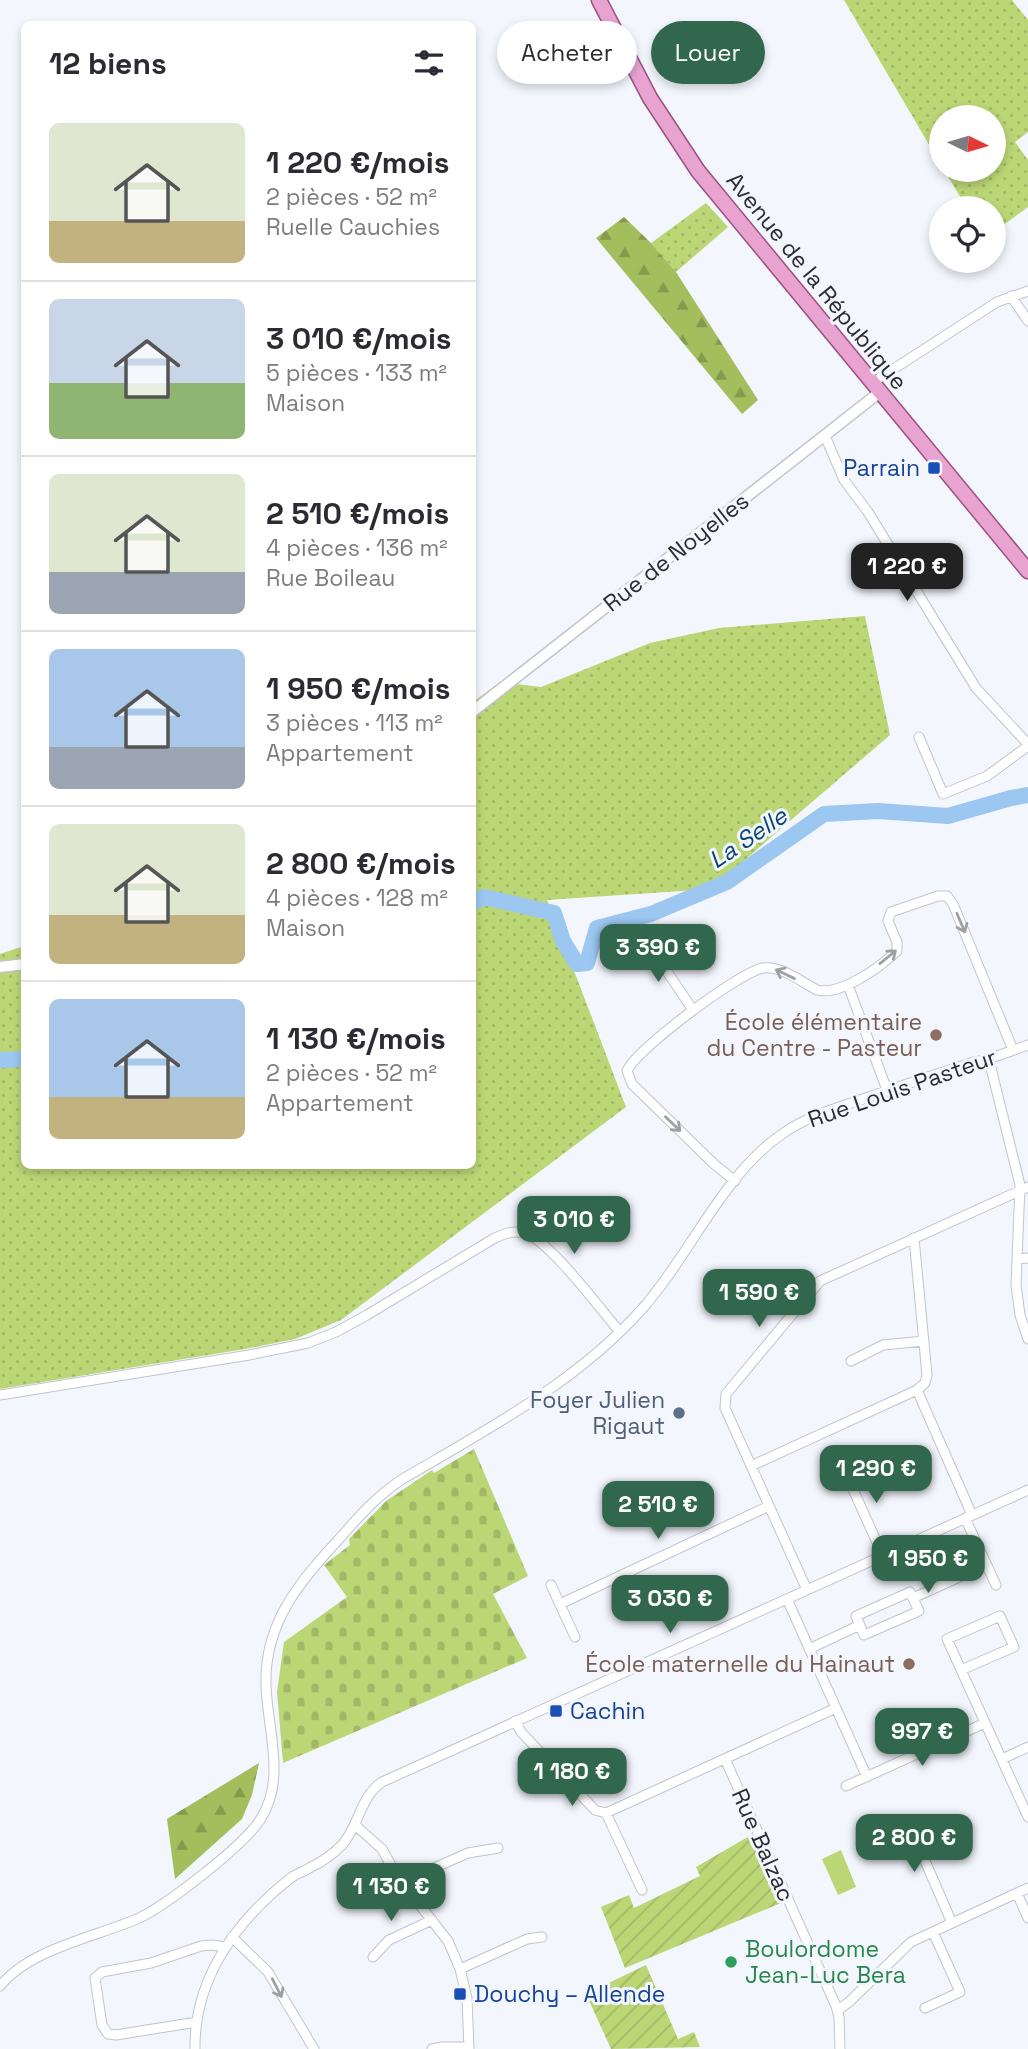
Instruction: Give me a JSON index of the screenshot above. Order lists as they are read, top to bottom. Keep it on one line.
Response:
{"streets":{"main road":["Avenue de la République"],"street":["Rue de Noyelles","Rue Louis Pasteur","Rue Balzac"]},"crossings":[["Avenue de la République","Rue de Noyelles"]],"water":["La Selle"],"places":{"transit":["Parrain","Cachin","Douchy – Allende"],"other":["École élémentaire du Centre - Pasteur","Foyer Julien Rigaut","École maternelle du Hainaut","Boulordome Jean-Luc Bera"]},"north":"right","page":{"chip":["Acheter","Louer"],"heading":"12 biens","list":[{"name":"1 220 €/mois","note":"2 pièces · 52 m² · Ruelle Cauchies"},{"name":"3 010 €/mois","note":"5 pièces · 133 m² · Maison"},{"name":"2 510 €/mois","note":"4 pièces · 136 m² · Rue Boileau"},{"name":"1 950 €/mois","note":"3 pièces · 113 m² · Appartement"},{"name":"2 800 €/mois","note":"4 pièces · 128 m² · Maison"},{"name":"1 130 €/mois","note":"2 pièces · 52 m² · Appartement"}],"price":["1 220 €","3 390 €","3 010 €","1 590 €","1 290 €","2 510 €","1 950 €","3 030 €","997 €","1 180 €","2 800 €","1 130 €"]}}
